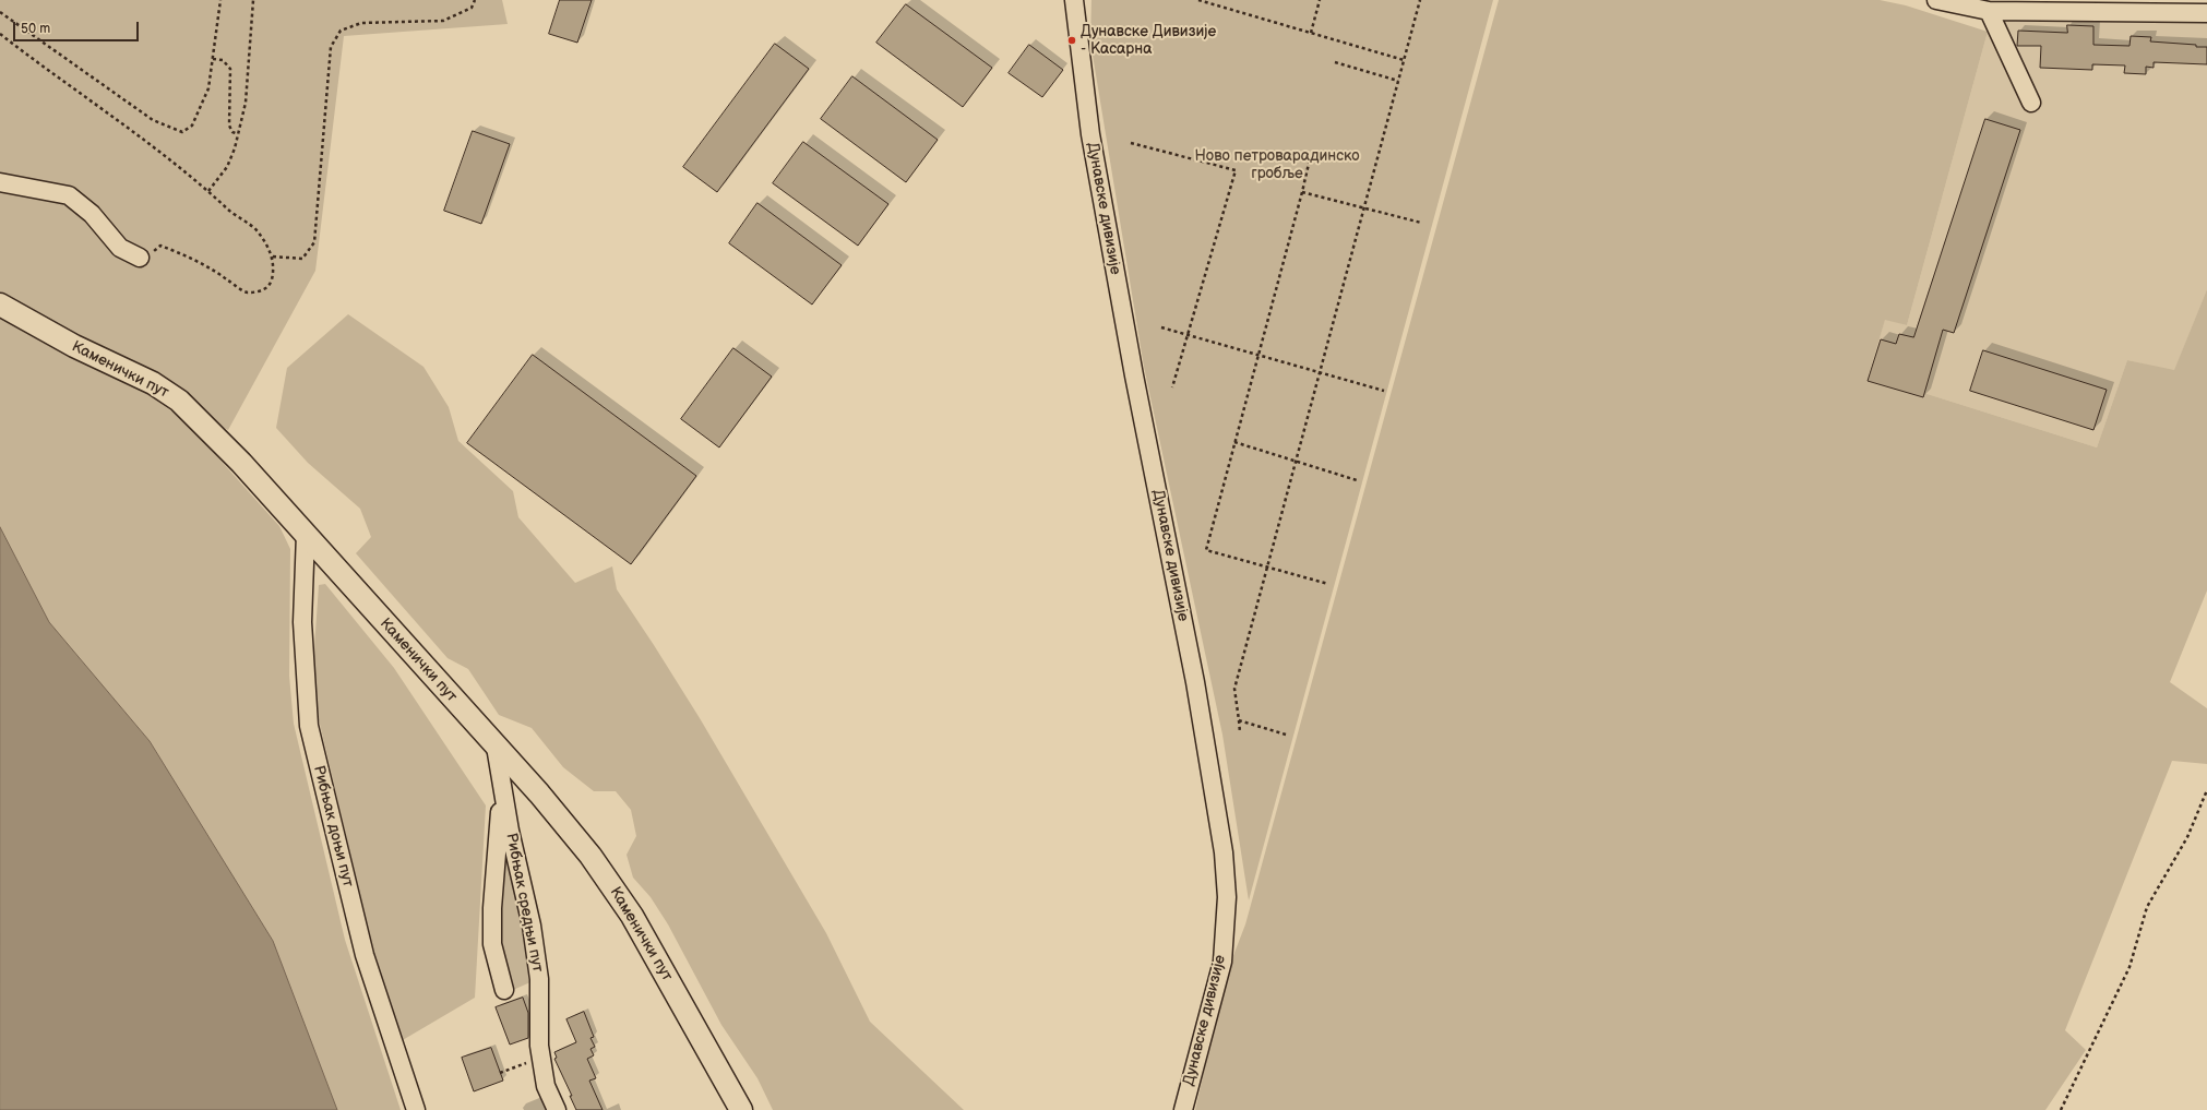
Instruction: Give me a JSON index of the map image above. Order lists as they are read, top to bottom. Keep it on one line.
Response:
{"streets":{"main road":["Каменички пут"],"street":["Дунавске дивизије","Рибњак доњи пут","Рибњак средњи пут"]},"crossings":[["Каменички пут","Рибњак доњи пут"],["Каменички пут","Рибњак средњи пут"]],"parks":["Ново петроварадинско гробље"],"places":["Дунавске Дивизије - Касарна"],"scale_bar":"50 m"}
